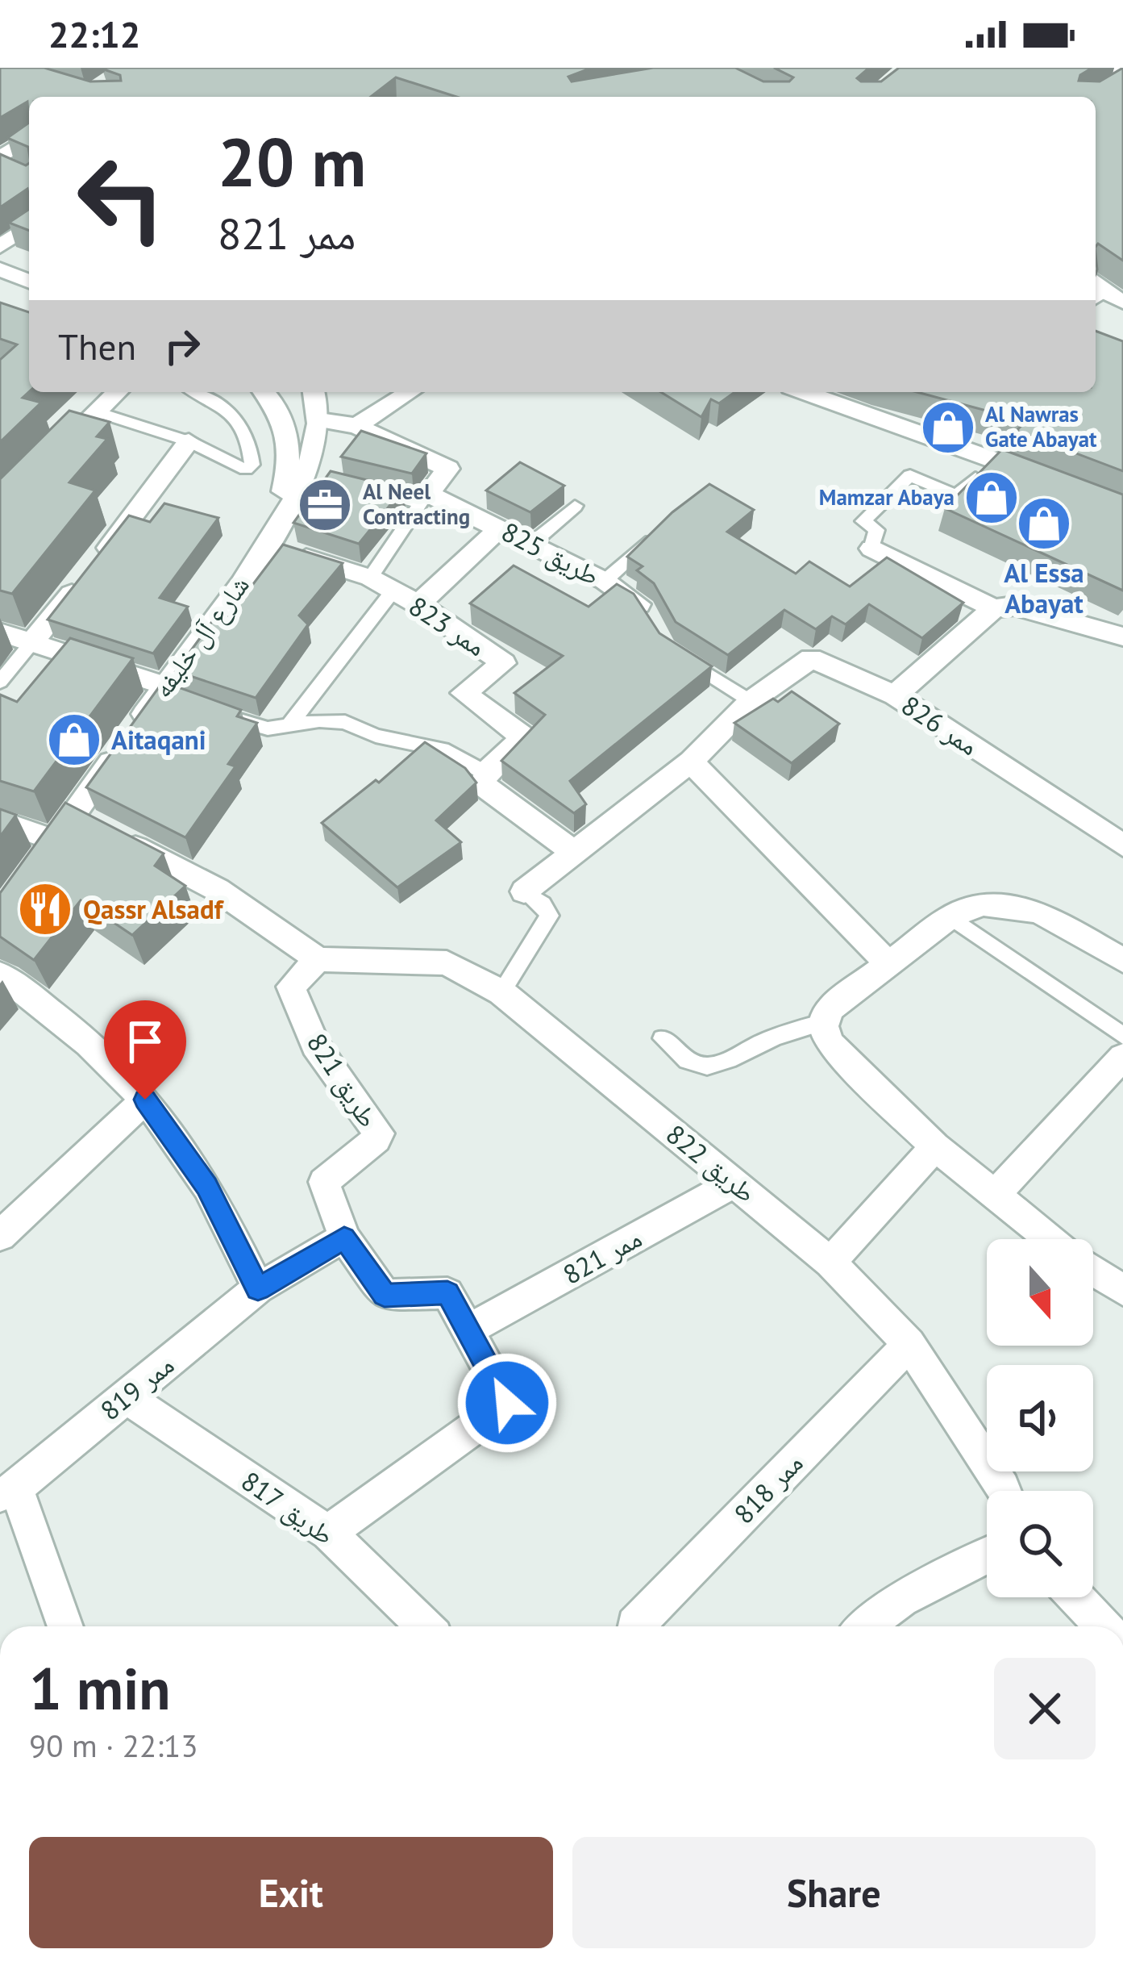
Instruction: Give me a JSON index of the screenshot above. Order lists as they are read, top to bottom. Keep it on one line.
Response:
{"streets":{"street":["طريق 825","ممر 823","شارع آل خليفه","ممر 826","طريق 821","طريق 822","ممر 821","ممر 819","ممر 818","طريق 817"]},"crossings":[["ممر 823","شارع آل خليفه"],["طريق 821","طريق 822"],["طريق 821","ممر 819"],["طريق 822","ممر 821"],["طريق 822","ممر 818"],["ممر 819","طريق 817"]],"places":{"shop":["Al Nawras Gate Abayat","Mamzar Abaya","Al Essa Abayat","Aitaqani"],"office":["Al Neel Contracting"],"restaurant":["Qassr Alsadf"]},"north":"bottom","page":{"status":"22:12","turn":["20 m","ممر 821"],"then":"Then","heading":["1 min","90 m · 22:13"],"buttons":["Exit","Share"]}}
